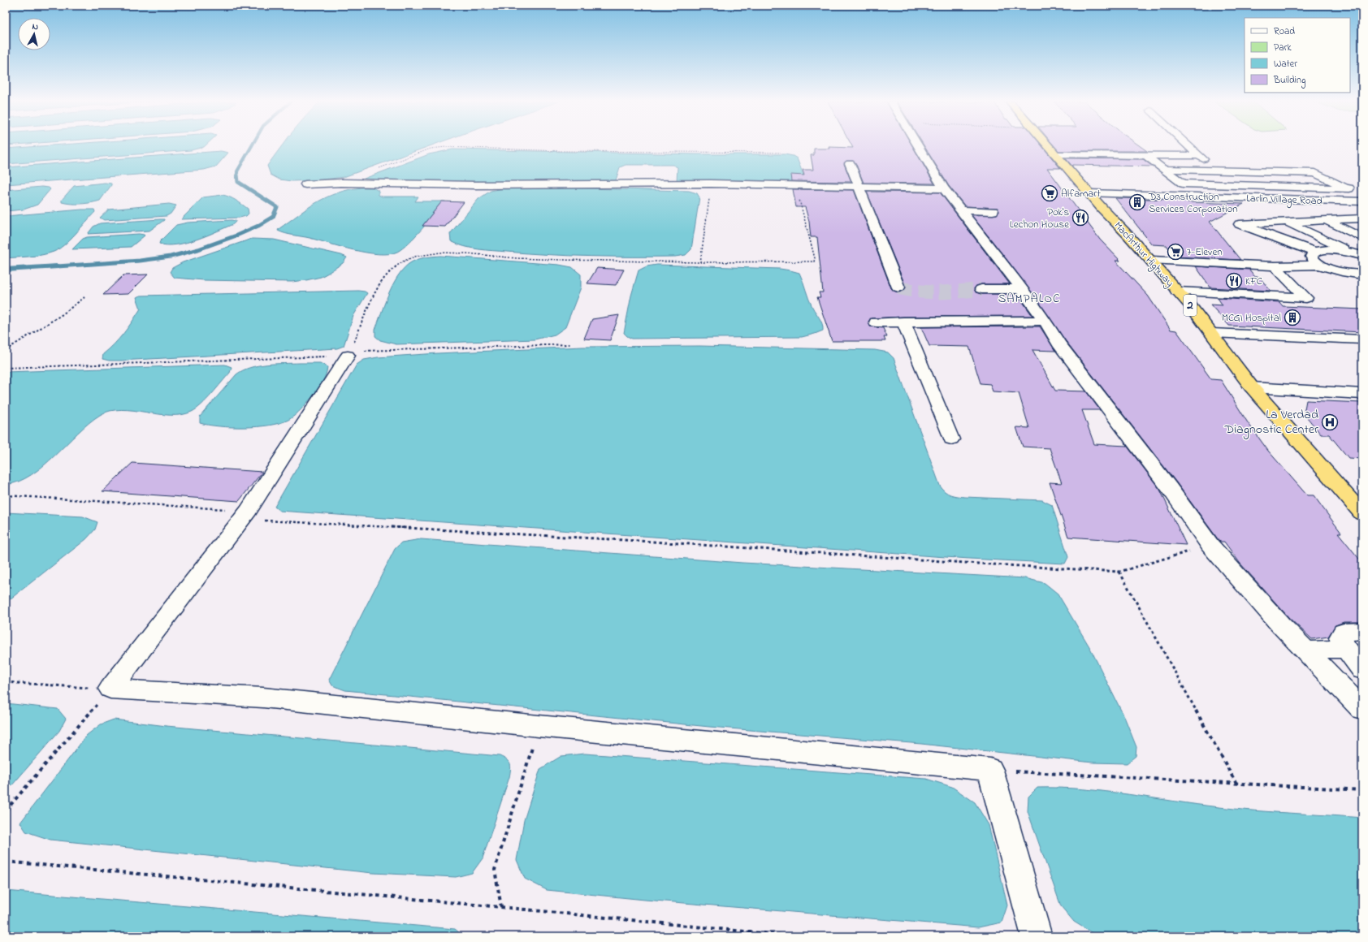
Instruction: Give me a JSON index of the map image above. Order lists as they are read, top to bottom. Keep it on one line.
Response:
{"streets":{"highway":["MacArthur Highway","2"],"street":["Larlin Village Road"]},"crossings":[["Larlin Village Road","MacArthur Highway"]],"districts":["SAMPALOC"],"places":{"supermarket":["Alfamart","7-Eleven"],"building":["D3 Construction Services Corporation","MCGI Hospital"],"restaurant":["Pok's Lechon House","KFC"],"hospital":["La Verdad Diagnostic Center"]},"legend":["Road","Park","Water","Building"],"north":"top"}
